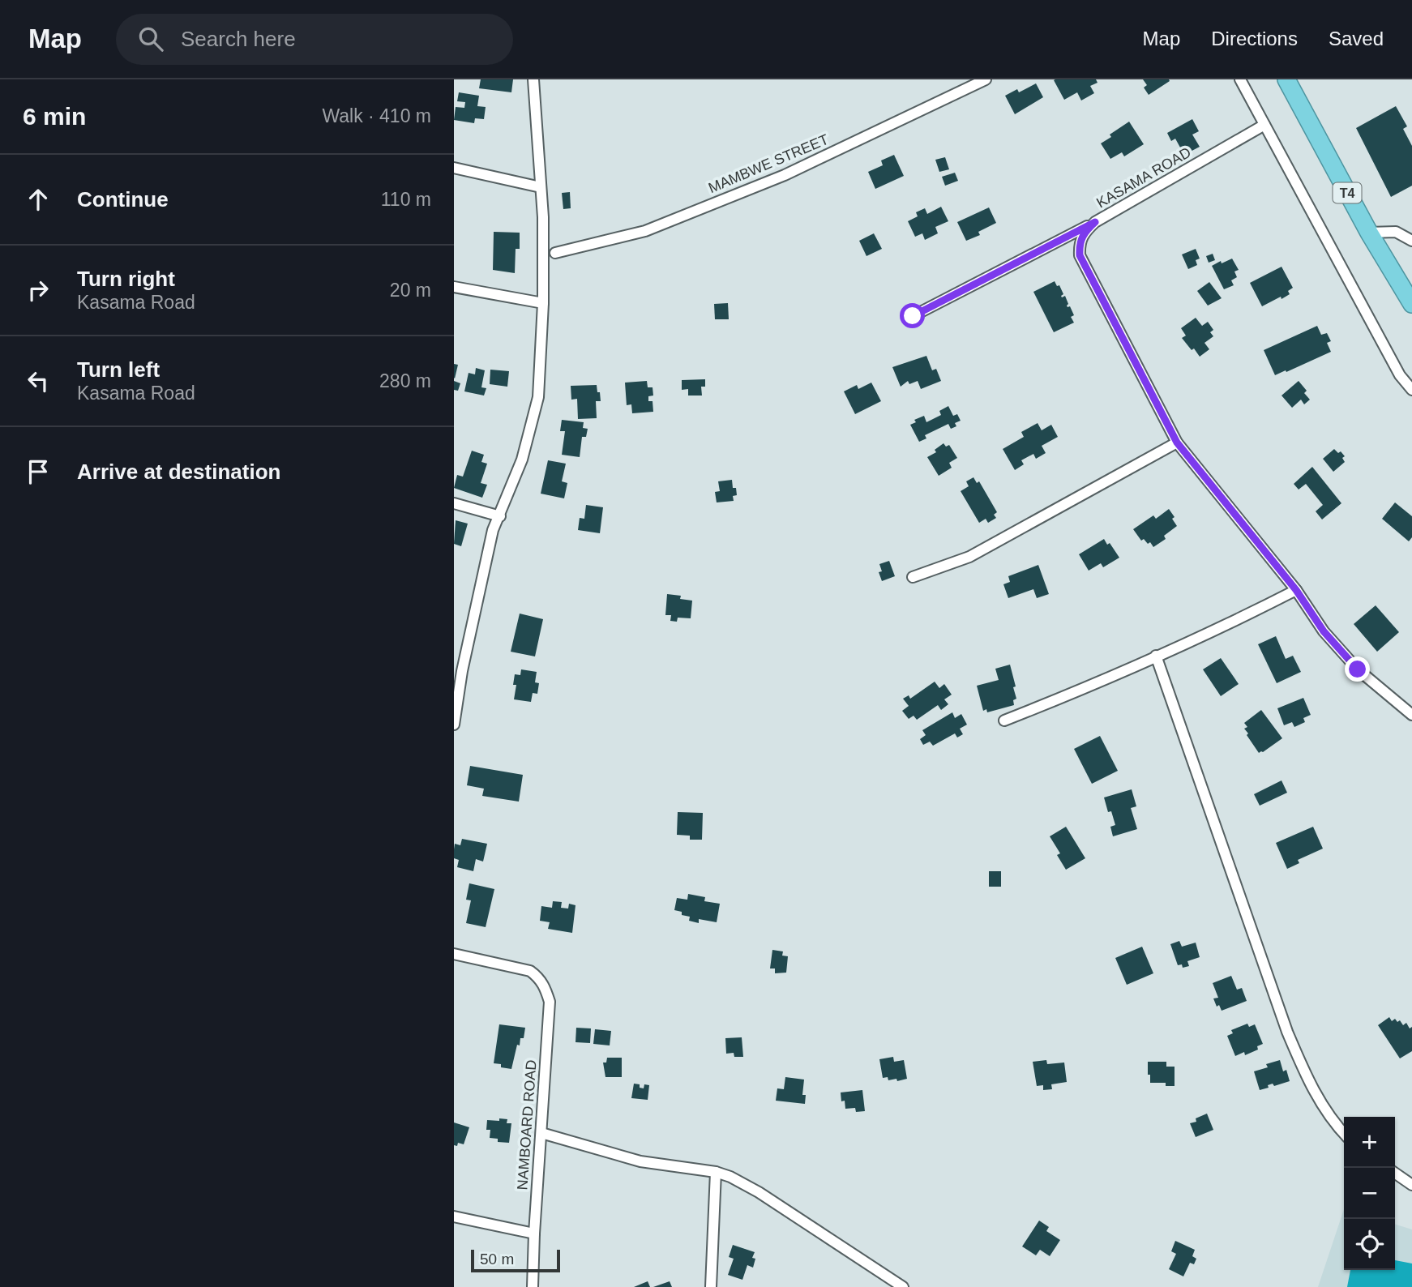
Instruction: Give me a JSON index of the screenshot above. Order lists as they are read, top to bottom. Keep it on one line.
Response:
{"streets":{"highway":["T4"],"street":["MAMBWE STREET","KASAMA ROAD","NAMBOARD ROAD"]},"scale_bar":"50 m","page":{"header":"Map","search":"Search here","nav":["Map","Directions","Saved"],"heading":["6 min","Walk · 410 m"],"list":[["Continue","110 m"],["Turn right","Kasama Road","20 m"],["Turn left","Kasama Road","280 m"],"Arrive at destination"],"map_buttons":["+","−"],"scale":"50 m"}}
